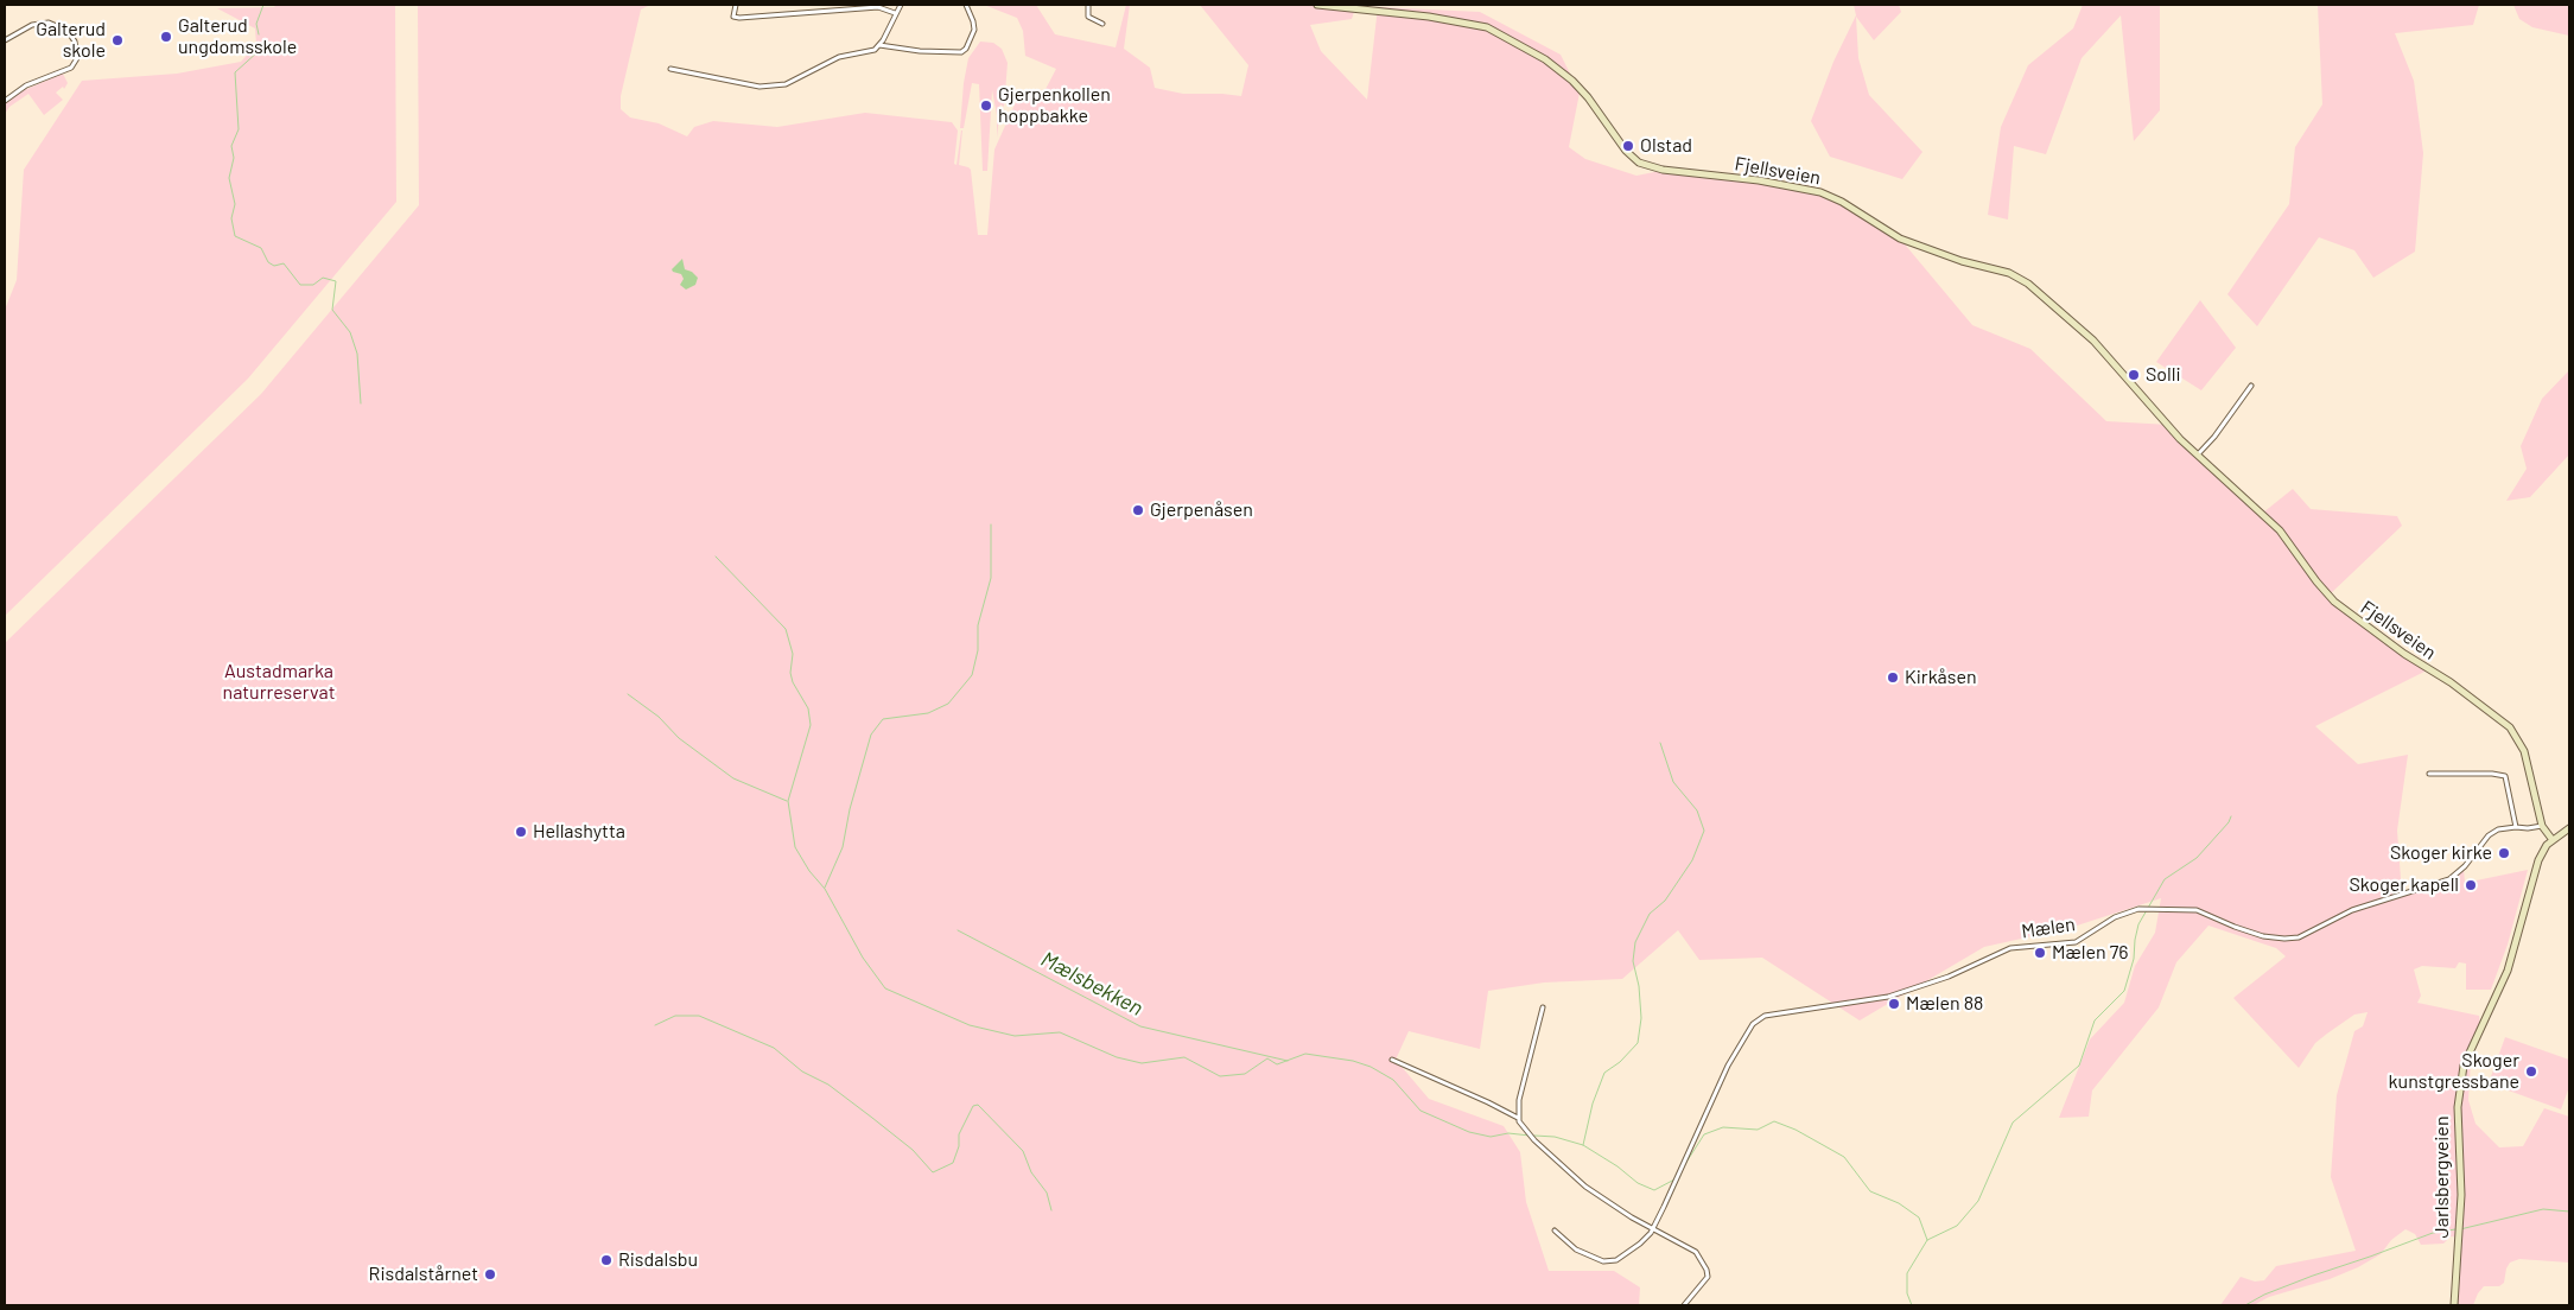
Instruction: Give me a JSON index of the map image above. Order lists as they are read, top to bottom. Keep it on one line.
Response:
{"streets":{"main road":["Fjellsveien","Jarlsbergveien"],"street":["Mælen"]},"crossings":[["Fjellsveien","Mælen"],["Fjellsveien","Jarlsbergveien"]],"water":["Mælsbekken"],"parks":["Austadmarka naturreservat"],"places":["Galterud ungdomsskole","Galterud skole","Gjerpenkollen hoppbakke","Olstad","Solli","Gjerpenåsen","Kirkåsen","Hellashytta","Skoger kirke","Skoger kapell","Mælen 76","Mælen 88","Skoger kunstgressbane","Risdalsbu","Risdalstårnet"]}
